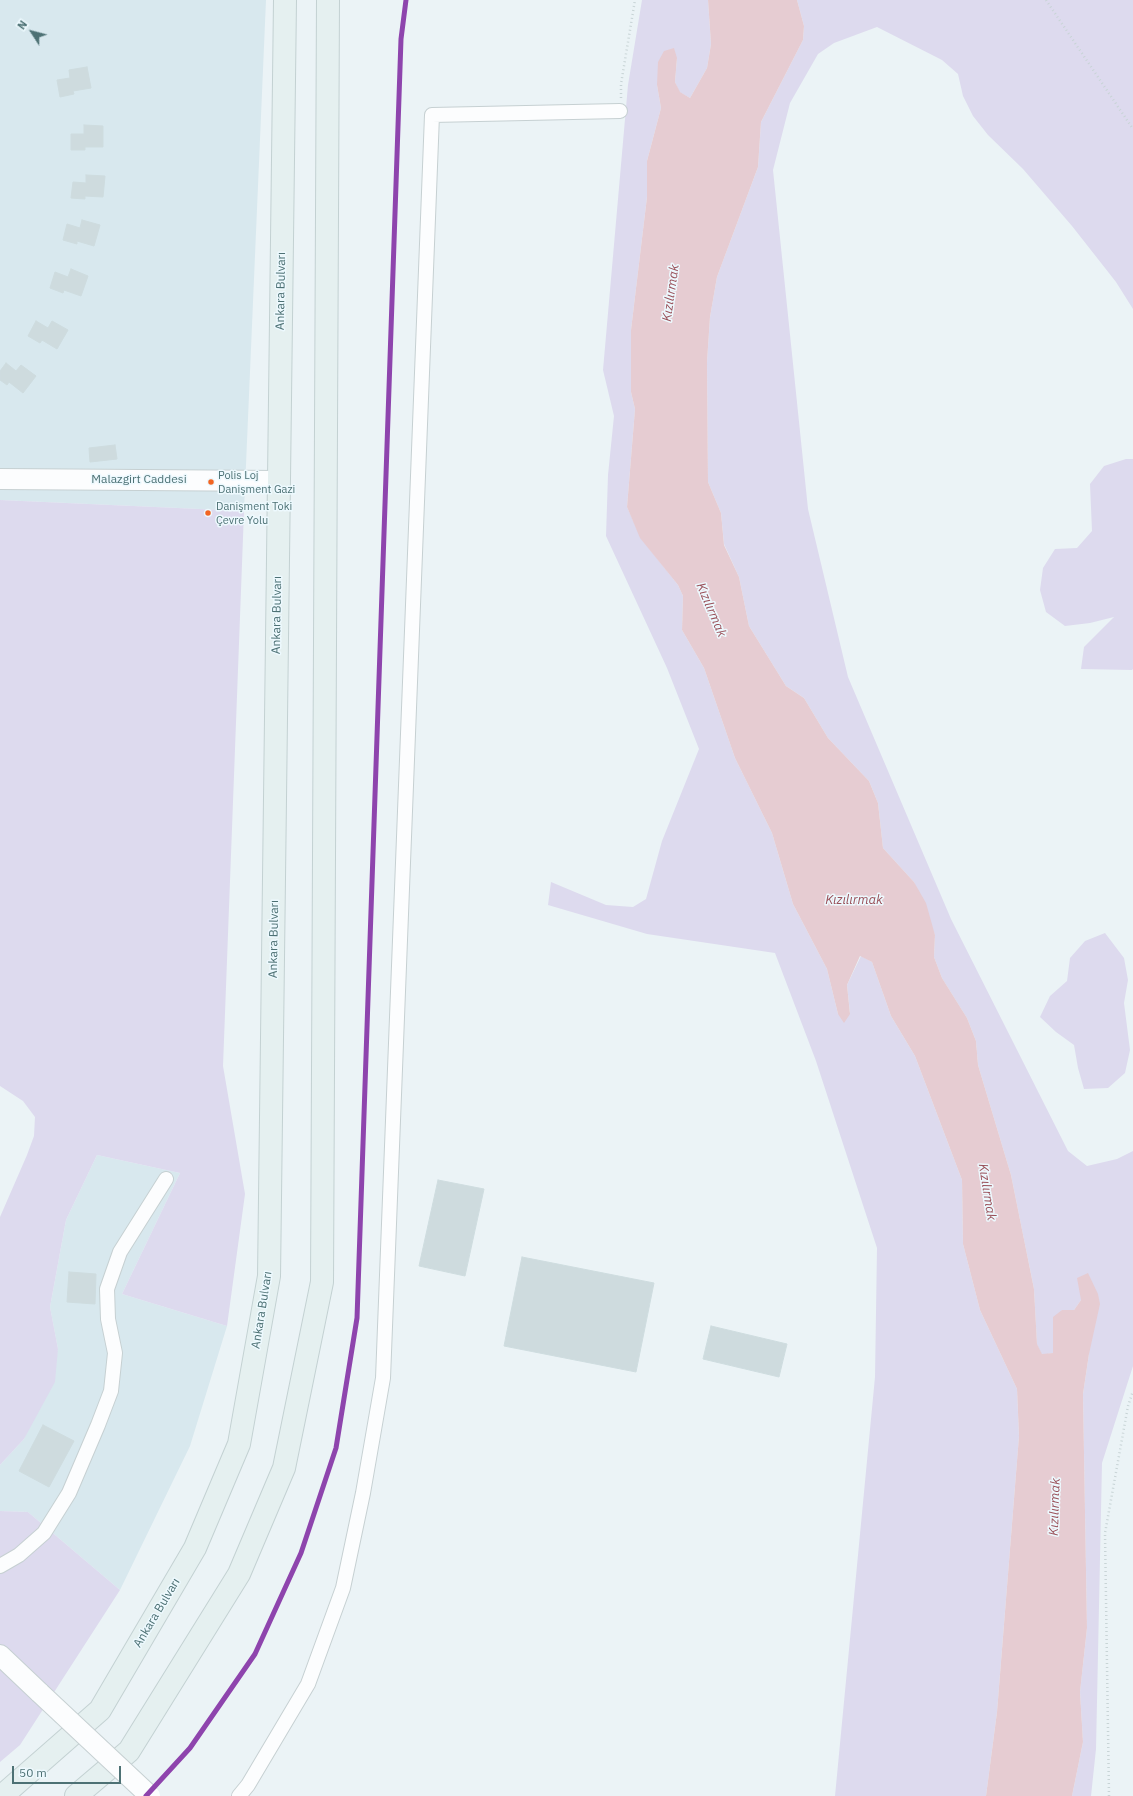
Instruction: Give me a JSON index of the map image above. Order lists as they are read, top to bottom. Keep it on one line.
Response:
{"streets":{"highway":["Ankara Bulvarı"],"street":["Malazgirt Caddesi"]},"crossings":[["Ankara Bulvarı","Malazgirt Caddesi"]],"water":["Kızılırmak"],"places":["Polis Loj Danişment Gazi","Danişment Toki Çevre Yolu"],"scale_bar":"50 m","north":"top left"}
